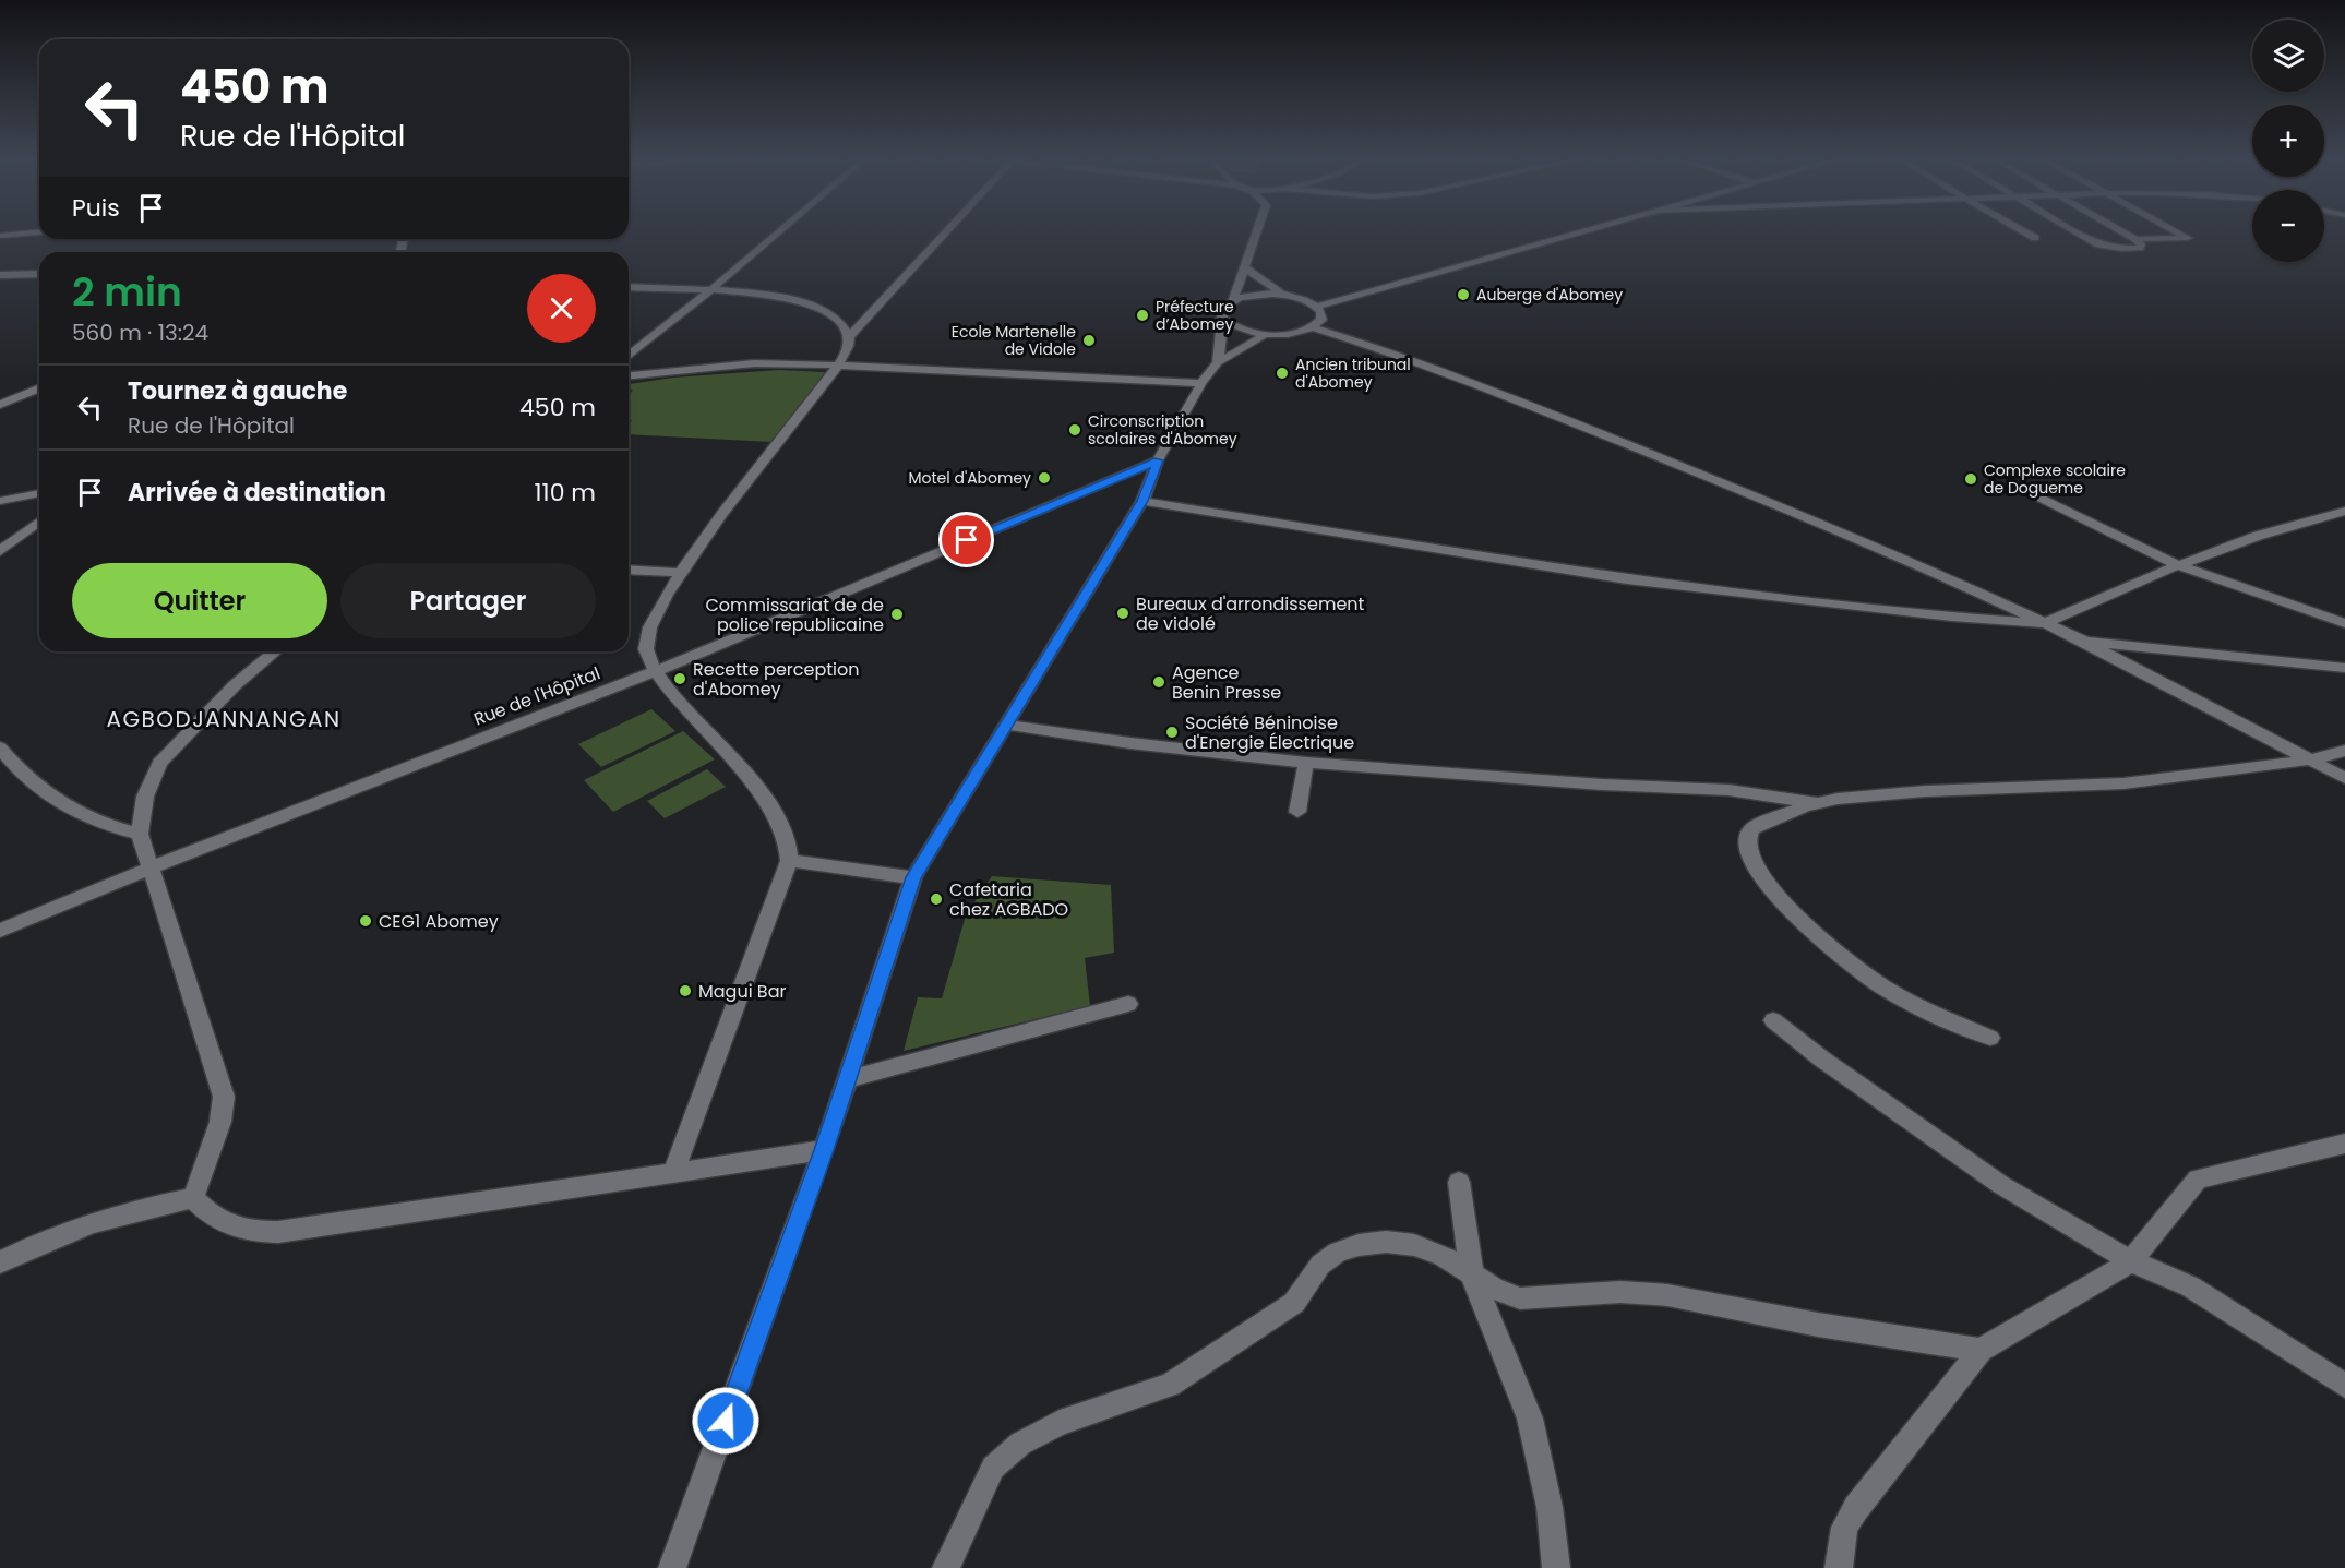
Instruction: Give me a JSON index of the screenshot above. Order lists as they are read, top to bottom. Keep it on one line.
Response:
{"streets":{"street":["Rue de l'Hôpital"]},"districts":["AGBODJANNANGAN"],"places":["Auberge d'Abomey","Préfecture d’Abomey","Ecole Martenelle de Vidole","Ancien tribunal d'Abomey","Circonscription scolaires d'Abomey","Motel d'Abomey","Complexe scolaire de Dogueme","Bureaux d'arrondissement de vidolé","Commissariat de de police republicaine","Recette perception d'Abomey","Agence Benin Presse","Société Béninoise d'Energie Électrique","Cafetaria chez AGBADO","CEG1 Abomey","Magui Bar"],"page":{"map_buttons":["+","−"],"turn":["450 m","Rue de l'Hôpital"],"then":"Puis","heading":["2 min","560 m · 13:24"],"list":[{"name":"Tournez à gauche","note":"Rue de l'Hôpital","value":"450 m"},{"name":"Arrivée à destination","value":"110 m"}],"buttons":["Quitter","Partager"]}}
